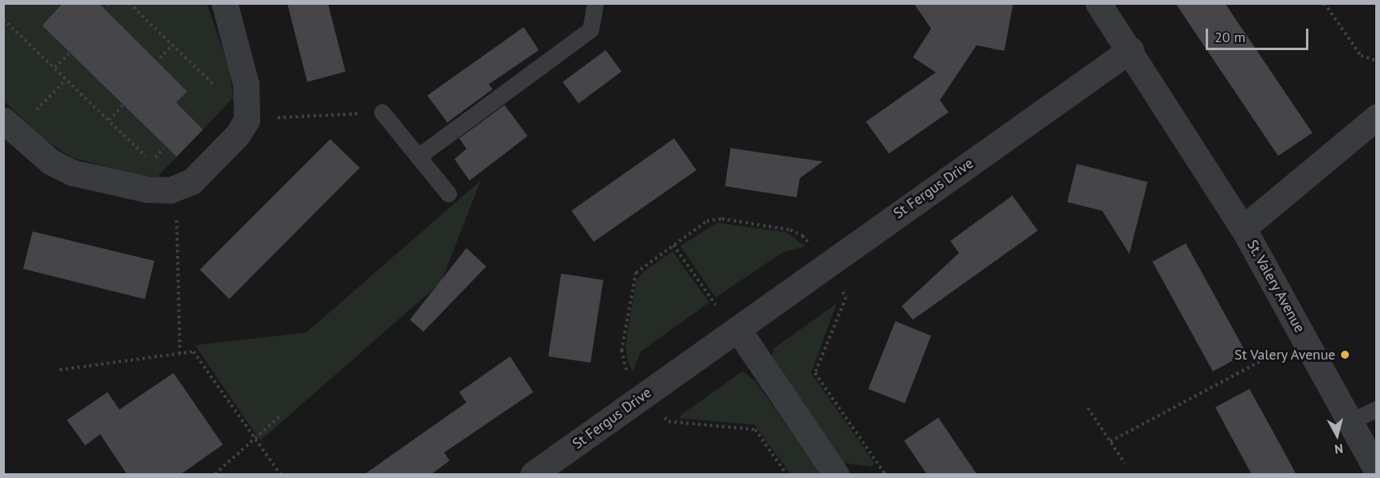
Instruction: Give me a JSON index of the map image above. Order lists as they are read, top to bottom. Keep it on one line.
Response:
{"streets":{"street":["St Fergus Drive","St. Valery Avenue"]},"crossings":[["St Fergus Drive","St. Valery Avenue"]],"places":["St Valery Avenue"],"scale_bar":"20 m","north":"bottom"}
